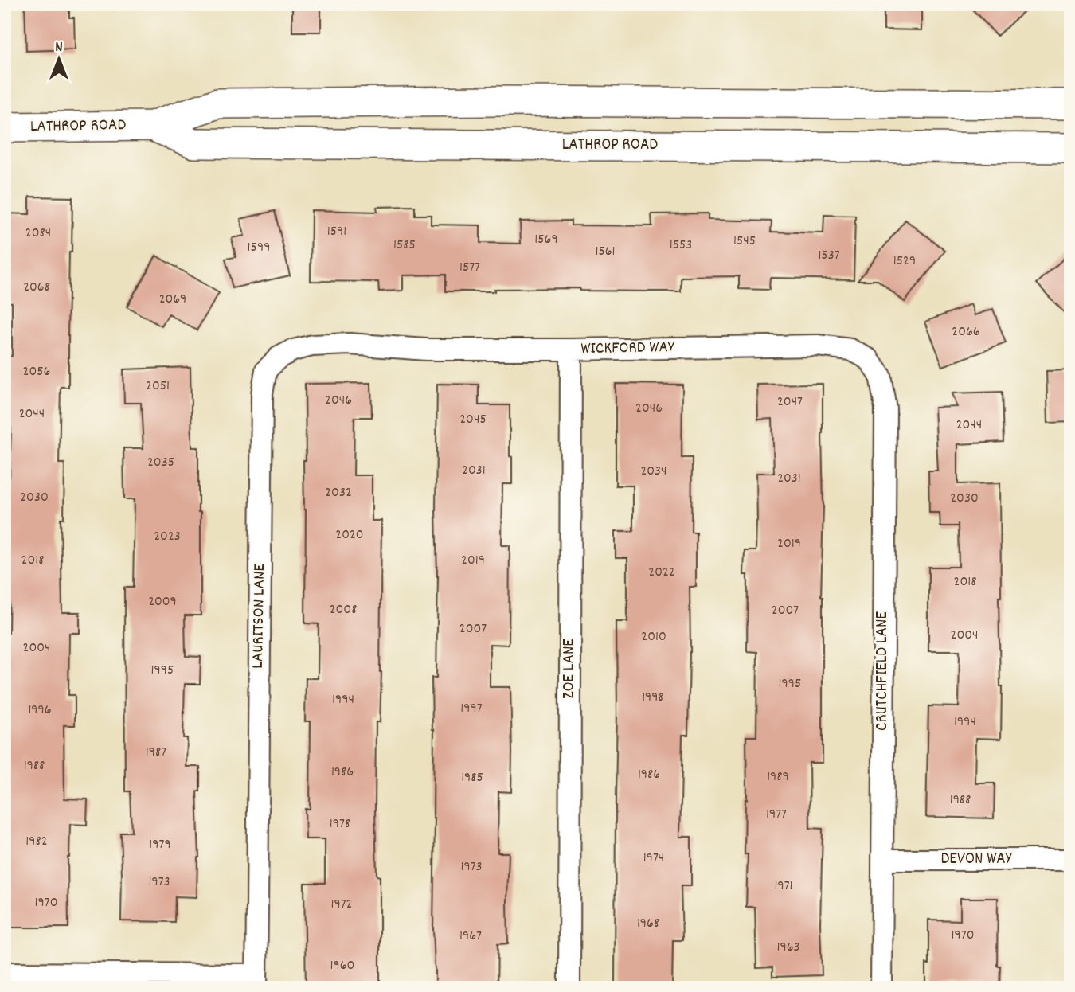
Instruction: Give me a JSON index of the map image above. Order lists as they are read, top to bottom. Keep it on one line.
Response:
{"streets":{"main road":["LATHROP ROAD"],"street":["WICKFORD WAY","LAURITSON LANE","ZOE LANE","CRUTCHFIELD LANE","DEVON WAY"]},"crossings":[["WICKFORD WAY","LAURITSON LANE"],["WICKFORD WAY","ZOE LANE"],["WICKFORD WAY","CRUTCHFIELD LANE"],["CRUTCHFIELD LANE","DEVON WAY"]],"house_numbers":["1591","2084","1569","1545","1585","1553","1599","1561","1537","1529","1577","2068","2069","2066","2056","2051","2046","2047","2046","2044","2045","2044","2035","2031","2034","2031","2032","2030","2030","2020","2023","2019","2018","2019","2022","2018","2009","2008","2007","2007","2004","2010","2004","1995","1995","1998","1994","1997","1996","1994","1987","1988","1986","1986","1989","1985","1988","1977","1978","1982","1979","1974","1973","1973","1971","1970","1972","1968","1970","1967","1963","1960"],"north":"top"}
